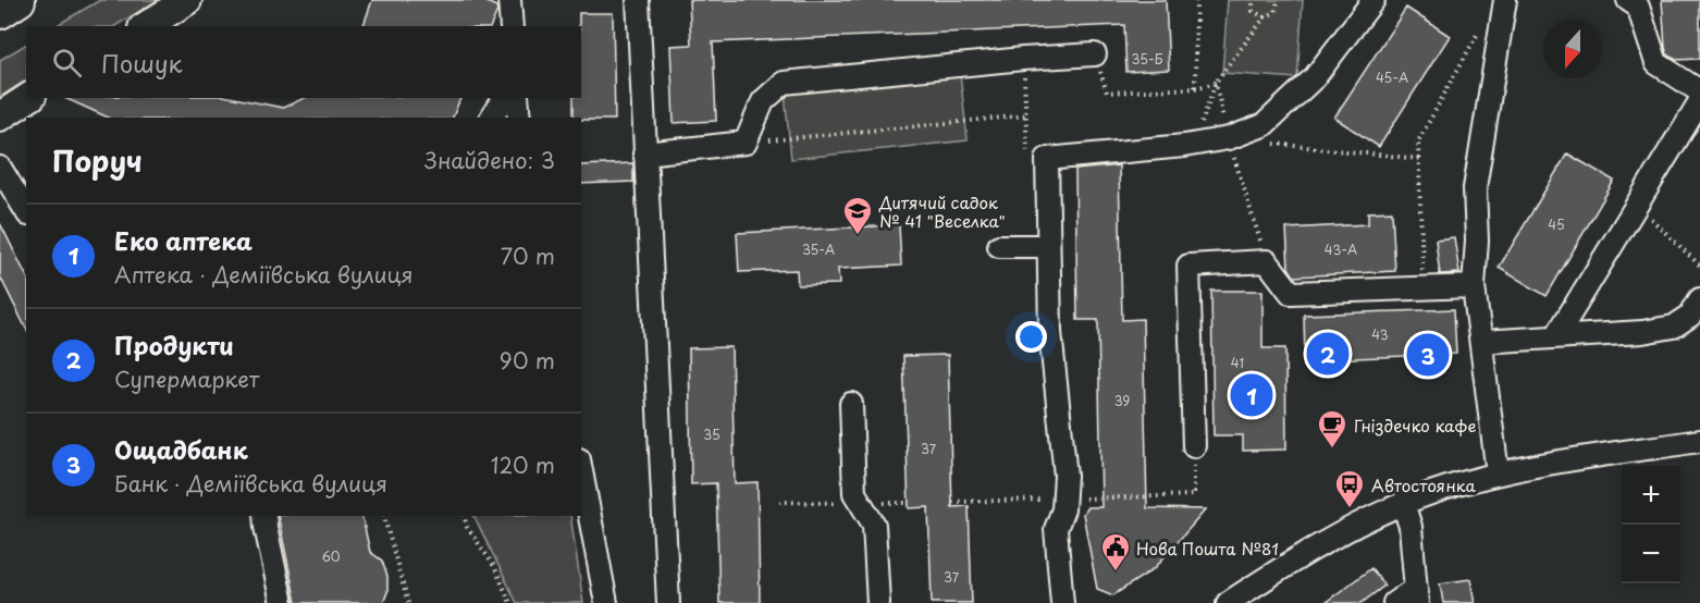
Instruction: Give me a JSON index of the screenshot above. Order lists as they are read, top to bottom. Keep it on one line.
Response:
{"places":{"school or university":["Дитячий садок № 41 \"Веселка\""],"cafe":["Гніздечко кафе"],"bus stop":["Автостоянка"],"public building":["Нова Пошта №81"]},"house_numbers":["35-Б","45-А","45","35-А","43-А","43","41","39","35","37","60","37"],"north":"bottom","page":{"search":"Пошук","heading":["Поруч","Знайдено: 3"],"list":[{"mark":"1","name":"Еко аптека","note":"Аптека · Деміївська вулиця","value":"70 m"},{"mark":"2","name":"Продукти","note":"Супермаркет","value":"90 m"},{"mark":"3","name":"Ощадбанк","note":"Банк · Деміївська вулиця","value":"120 m"}],"pins":["2","3","1"],"map_buttons":["+","−"]}}
